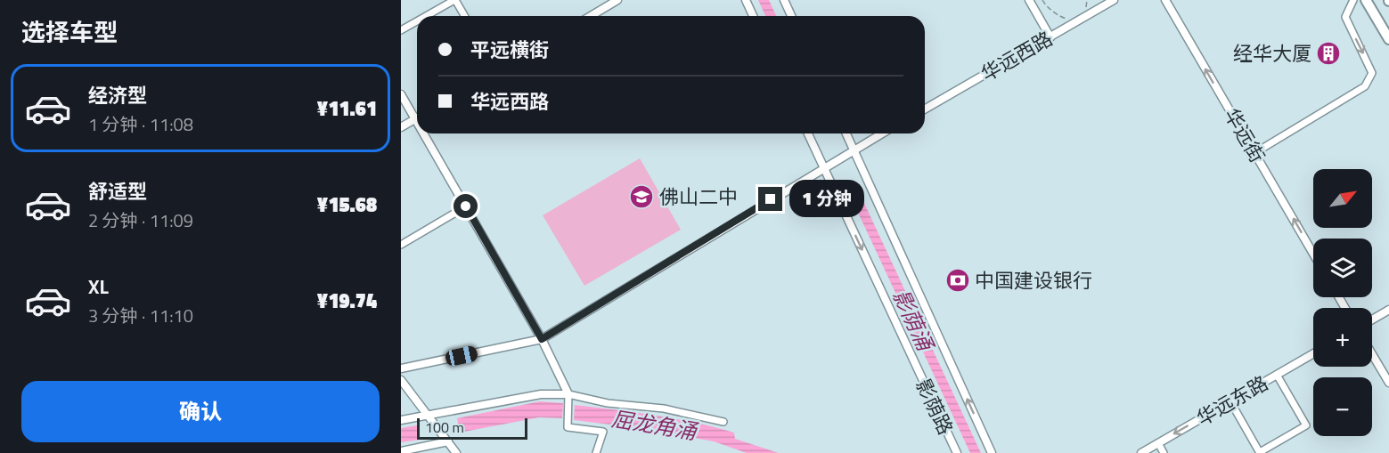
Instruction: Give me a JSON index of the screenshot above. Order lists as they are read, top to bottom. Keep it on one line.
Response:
{"streets":{"street":["华远西路","华远街","华远东路","影荫路"]},"one_way":["华远街","华远东路"],"water":["影荫涌","屈龙角涌"],"places":{"building":["经华大厦"],"school or university":["佛山二中"],"bank":["中国建设银行"]},"scale_bar":"100 m","north":"top right","page":{"heading":"选择车型","banner":["平远横街","华远西路"],"list":[{"name":"经济型","note":"1 分钟 · 11:08","value":"¥11.61"},{"name":"舒适型","note":"2 分钟 · 11:09","value":"¥15.68"},{"name":"XL","note":"3 分钟 · 11:10","value":"¥19.74"}],"map_buttons":["+","−"],"bubble":"1 分钟","buttons":"确认","scale":"100 m"}}
